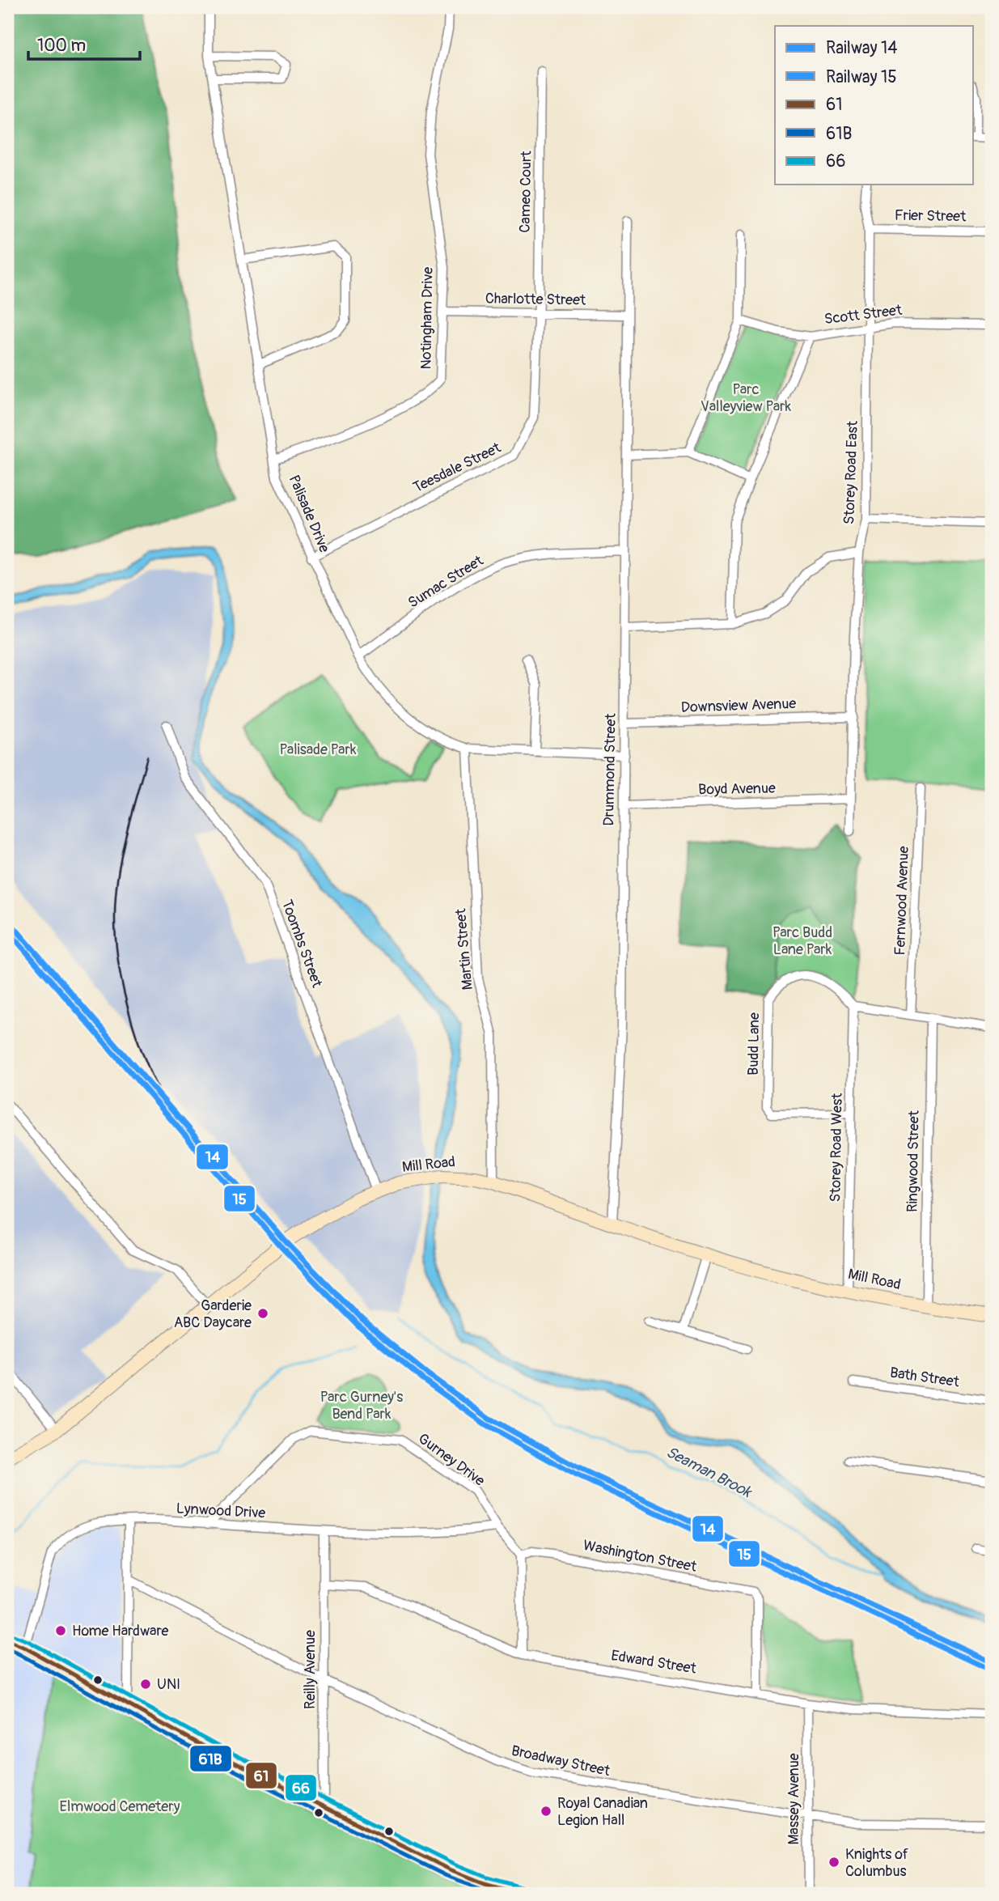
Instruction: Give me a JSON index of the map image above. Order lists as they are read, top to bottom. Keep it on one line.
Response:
{"streets":{"street":["Cameo Court","Frier Street","Charlotte Street","Scott Street","Notingham Drive","Teesdale Street","Storey Road East","Palisade Drive","Sumac Street","Downsview Avenue","Drummond Street","Boyd Avenue","Fernwood Avenue","Toombs Street","Martin Street","Budd Lane","Storey Road West","Ringwood Street","Mill Road","Bath Street","Gurney Drive","Lynwood Drive","Washington Street","Edward Street","Reilly Avenue","Broadway Street","Massey Avenue"]},"crossings":[["Cameo Court","Charlotte Street"],["Cameo Court","Teesdale Street"],["Frier Street","Storey Road East"],["Charlotte Street","Notingham Drive"],["Charlotte Street","Teesdale Street"],["Charlotte Street","Drummond Street"],["Scott Street","Storey Road East"],["Notingham Drive","Palisade Drive"],["Teesdale Street","Palisade Drive"],["Storey Road East","Downsview Avenue"],["Storey Road East","Boyd Avenue"],["Palisade Drive","Sumac Street"],["Palisade Drive","Drummond Street"],["Palisade Drive","Martin Street"],["Sumac Street","Drummond Street"],["Downsview Avenue","Drummond Street"],["Drummond Street","Boyd Avenue"],["Drummond Street","Mill Road"],["Toombs Street","Mill Road"],["Martin Street","Mill Road"],["Budd Lane","Storey Road West"],["Storey Road West","Mill Road"],["Ringwood Street","Mill Road"],["Gurney Drive","Lynwood Drive"],["Gurney Drive","Washington Street"],["Lynwood Drive","Reilly Avenue"],["Washington Street","Edward Street"],["Edward Street","Reilly Avenue"],["Edward Street","Massey Avenue"],["Reilly Avenue","Broadway Street"],["Broadway Street","Massey Avenue"]],"water":["Seaman Brook"],"parks":["Parc Valleyview Park","Palisade Park","Parc Budd Lane Park","Parc Gurney's Bend Park","Elmwood Cemetery"],"places":["Garderie ABC Daycare","Home Hardware","UNI","Royal Canadian Legion Hall","Knights of Columbus"],"lines":["rail line 14","rail line 15","transit line 66","transit line 61","transit line 61B"],"legend":["Railway 14","Railway 15","61","61B","66"],"scale_bar":"100 m"}
